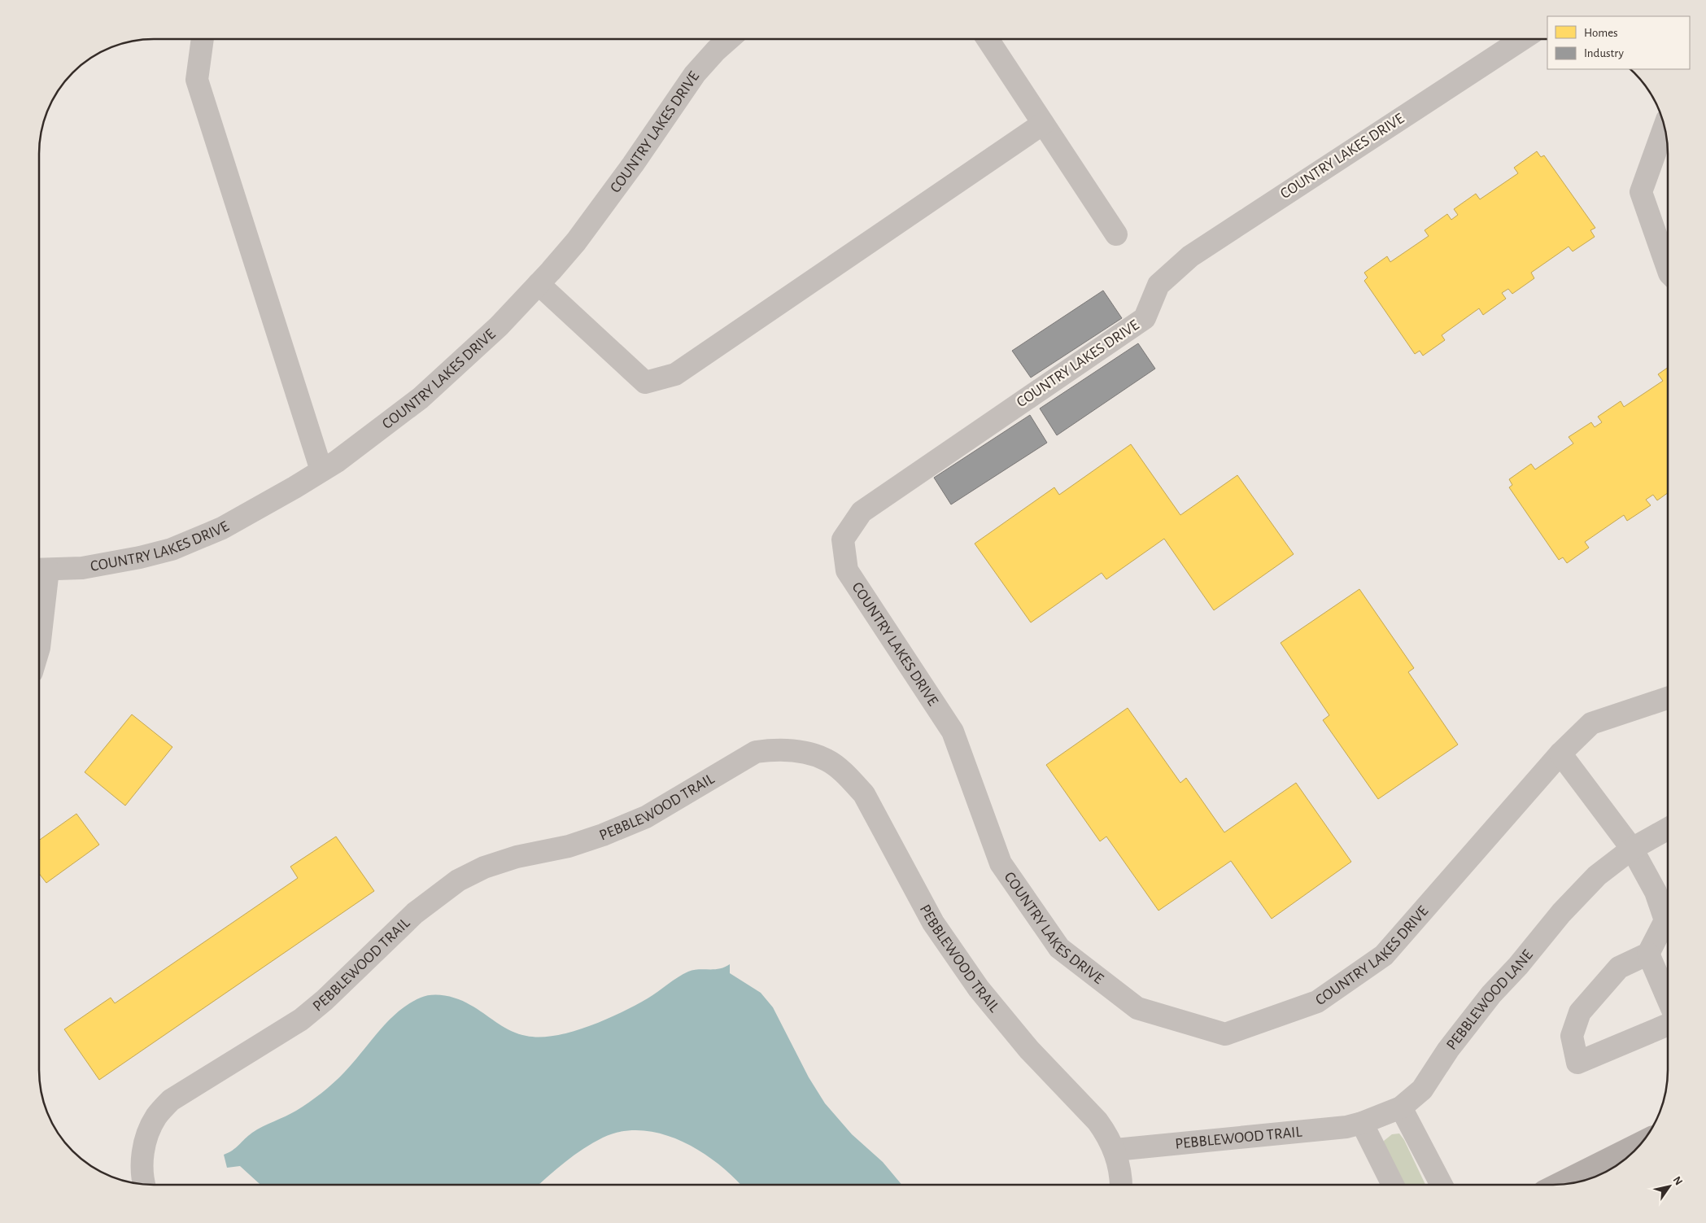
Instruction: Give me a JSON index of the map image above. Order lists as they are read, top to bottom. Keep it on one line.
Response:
{"streets":{"street":["COUNTRY LAKES DRIVE","PEBBLEWOOD TRAIL","PEBBLEWOOD LANE"]},"crossings":[["PEBBLEWOOD TRAIL","PEBBLEWOOD LANE"]],"legend":["Homes","Industry"],"north":"top right"}
